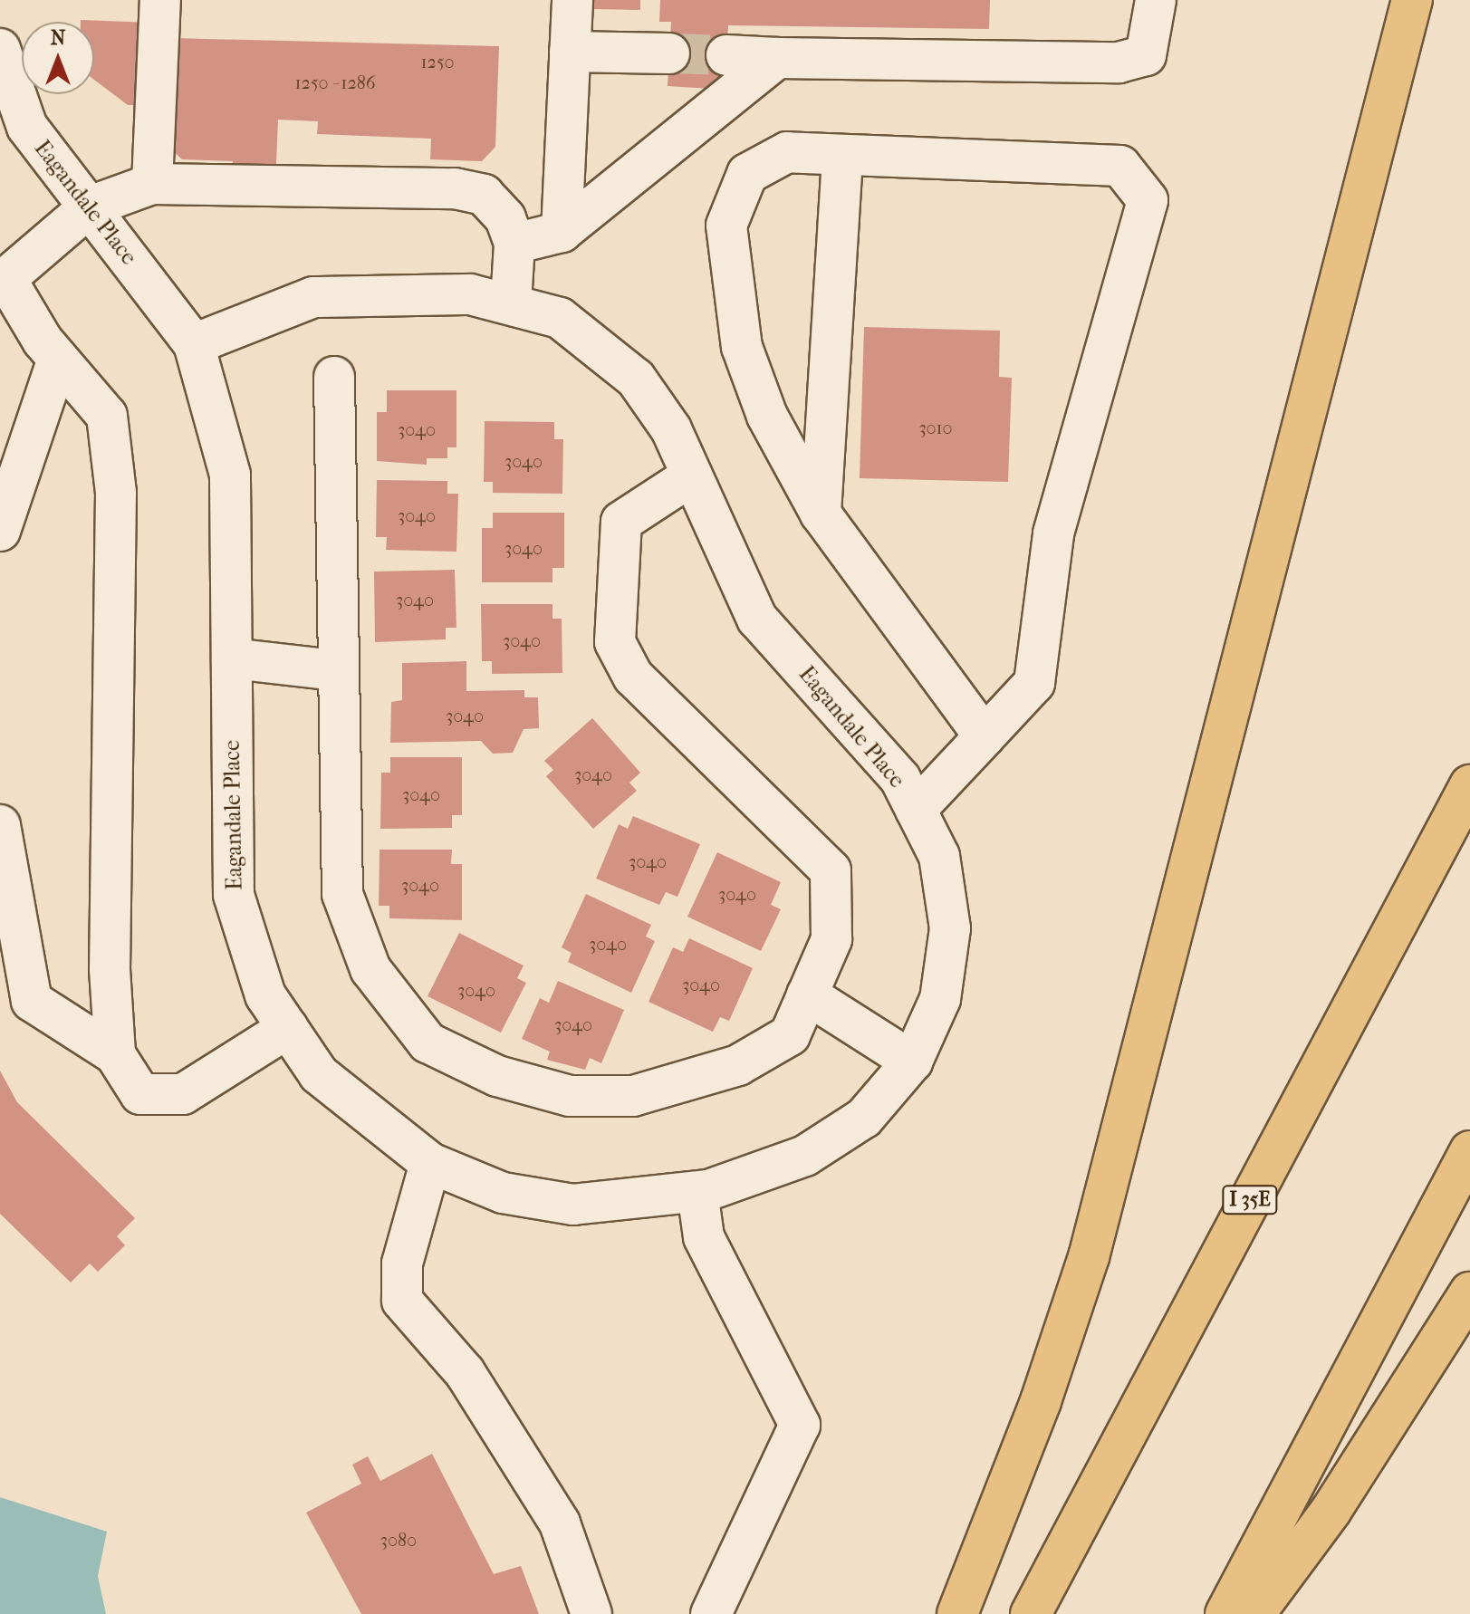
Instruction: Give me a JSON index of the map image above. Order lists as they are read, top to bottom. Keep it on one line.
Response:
{"streets":{"highway":["I 35E"],"street":["Eagandale Place"]},"house_numbers":["1250","1250 - 1286","3010","3040","3040","3040","3040","3040","3040","3040","3040","3040","3040","3040","3040","3040","3040","3040","3040","3080"],"north":"top"}
